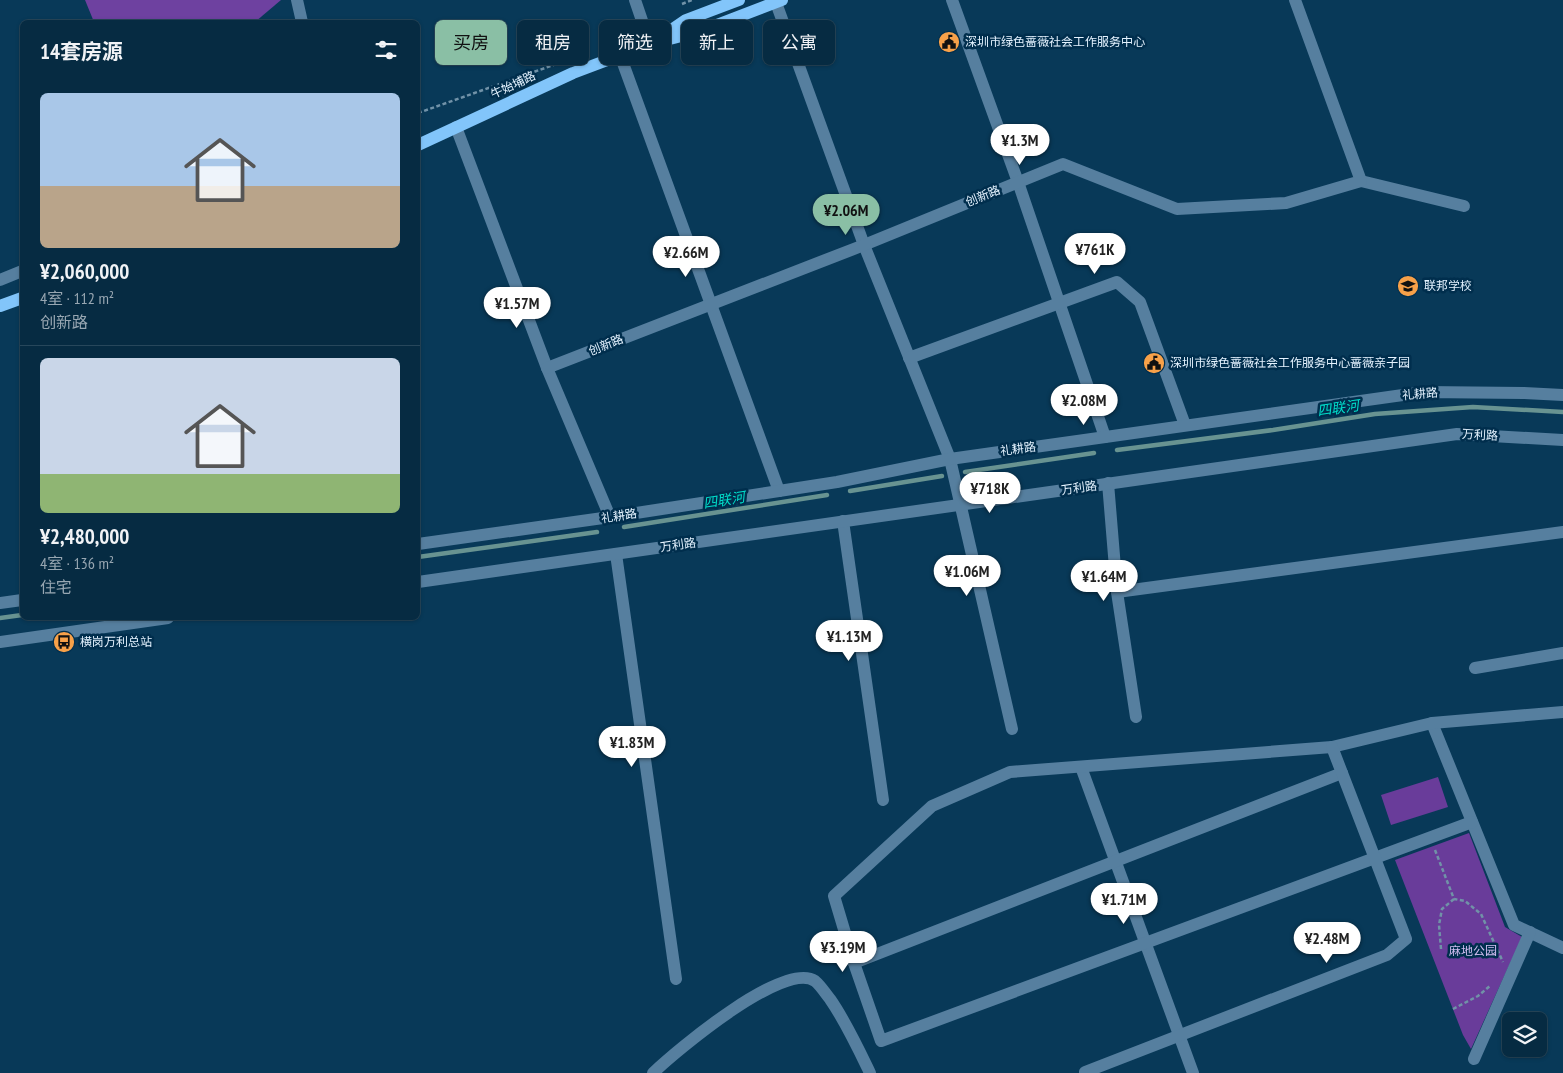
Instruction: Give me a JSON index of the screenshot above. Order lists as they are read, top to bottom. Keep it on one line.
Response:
{"streets":{"main road":["牛始埔路"],"street":["创新路","礼耕路","万利路"]},"water":["四联河"],"parks":["麻地公园"],"places":{"public building":["深圳市绿色蔷薇社会工作服务中心","深圳市绿色蔷薇社会工作服务中心蔷薇亲子园"],"school or university":["联邦学校"],"bus stop":["横岗万利总站"]},"page":{"chip":["买房","租房","筛选","新上","公寓"],"heading":"14套房源","list":[{"name":"¥2,060,000","note":"4室 · 112 m² · 创新路"},{"name":"¥2,480,000","note":"4室 · 136 m² · 住宅"}],"price":["¥1.3M","¥2.06M","¥761K","¥2.66M","¥1.57M","¥2.08M","¥718K","¥1.06M","¥1.64M","¥1.13M","¥1.83M","¥1.71M","¥2.48M","¥3.19M"]}}
